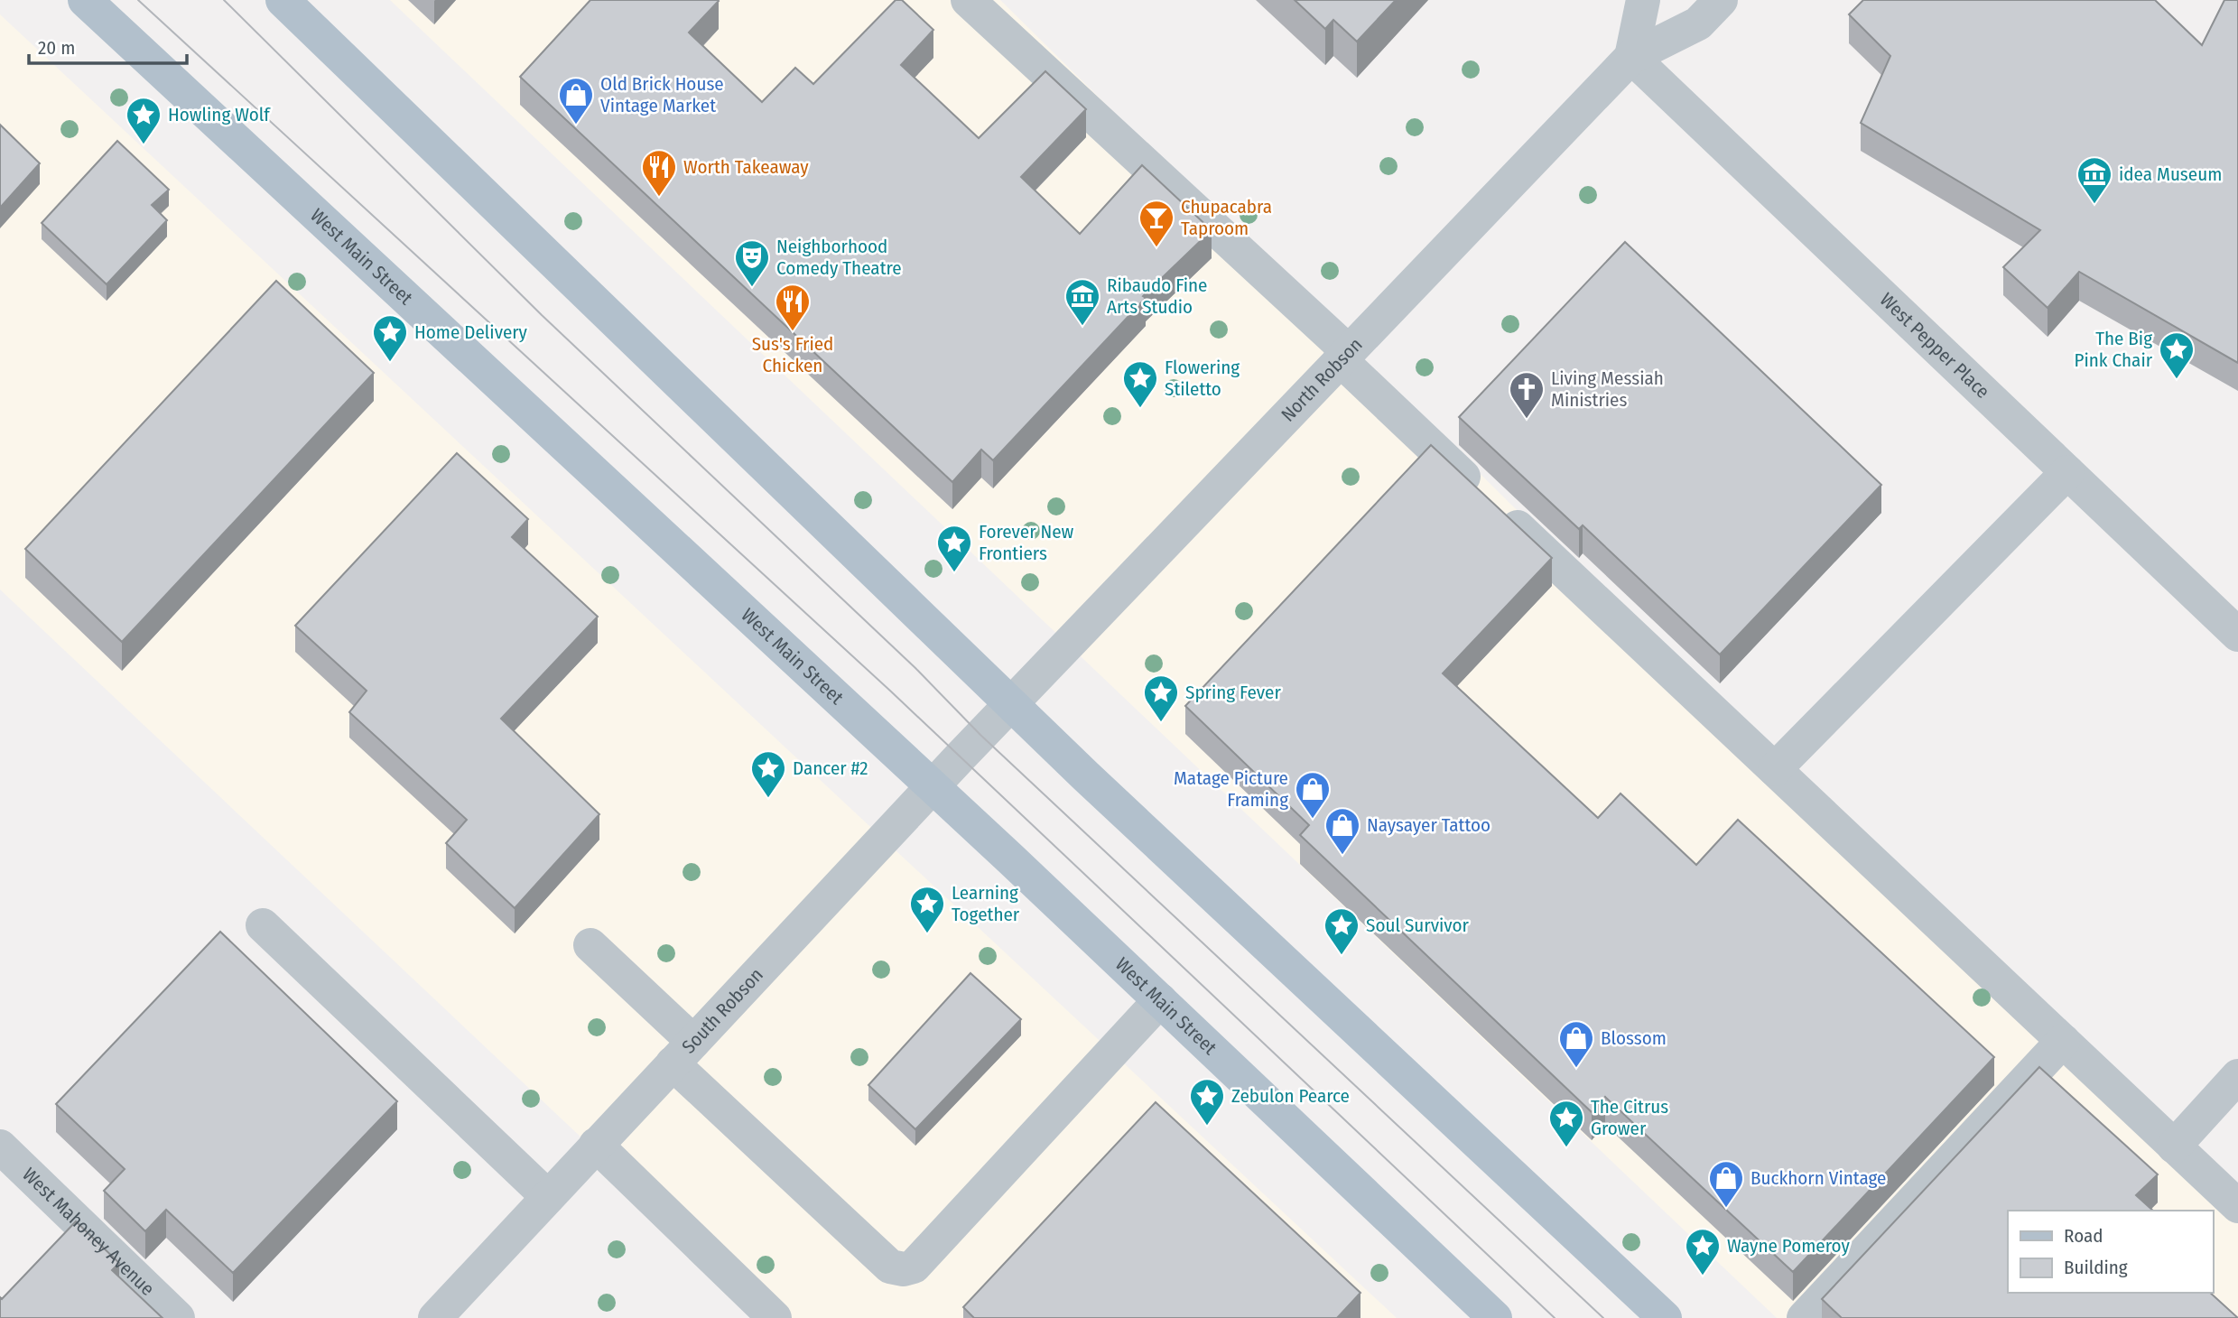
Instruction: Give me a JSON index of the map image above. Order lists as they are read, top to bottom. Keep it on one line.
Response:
{"streets":{"main road":["West Main Street"],"street":["West Pepper Place","North Robson","South Robson","West Mahoney Avenue"]},"crossings":[["West Main Street","South Robson"],["West Pepper Place","North Robson"],["North Robson","South Robson"]],"places":{"shop":["Old Brick House Vintage Market","Matage Picture Framing","Naysayer Tattoo","Blossom","Buckhorn Vintage"],"place":["Howling Wolf","Home Delivery","The Big Pink Chair","Flowering Stiletto","Forever New Frontiers","Spring Fever","Dancer #2","Learning Together","Soul Survivor","Zebulon Pearce","The Citrus Grower","Wayne Pomeroy"],"restaurant":["Worth Takeaway","Sus's Fried Chicken"],"museum":["idea Museum","Ribaudo Fine Arts Studio"],"bar":["Chupacabra Taproom"],"theatre":["Neighborhood Comedy Theatre"],"church":["Living Messiah Ministries"]},"legend":["Road","Building"],"scale_bar":"20 m"}
